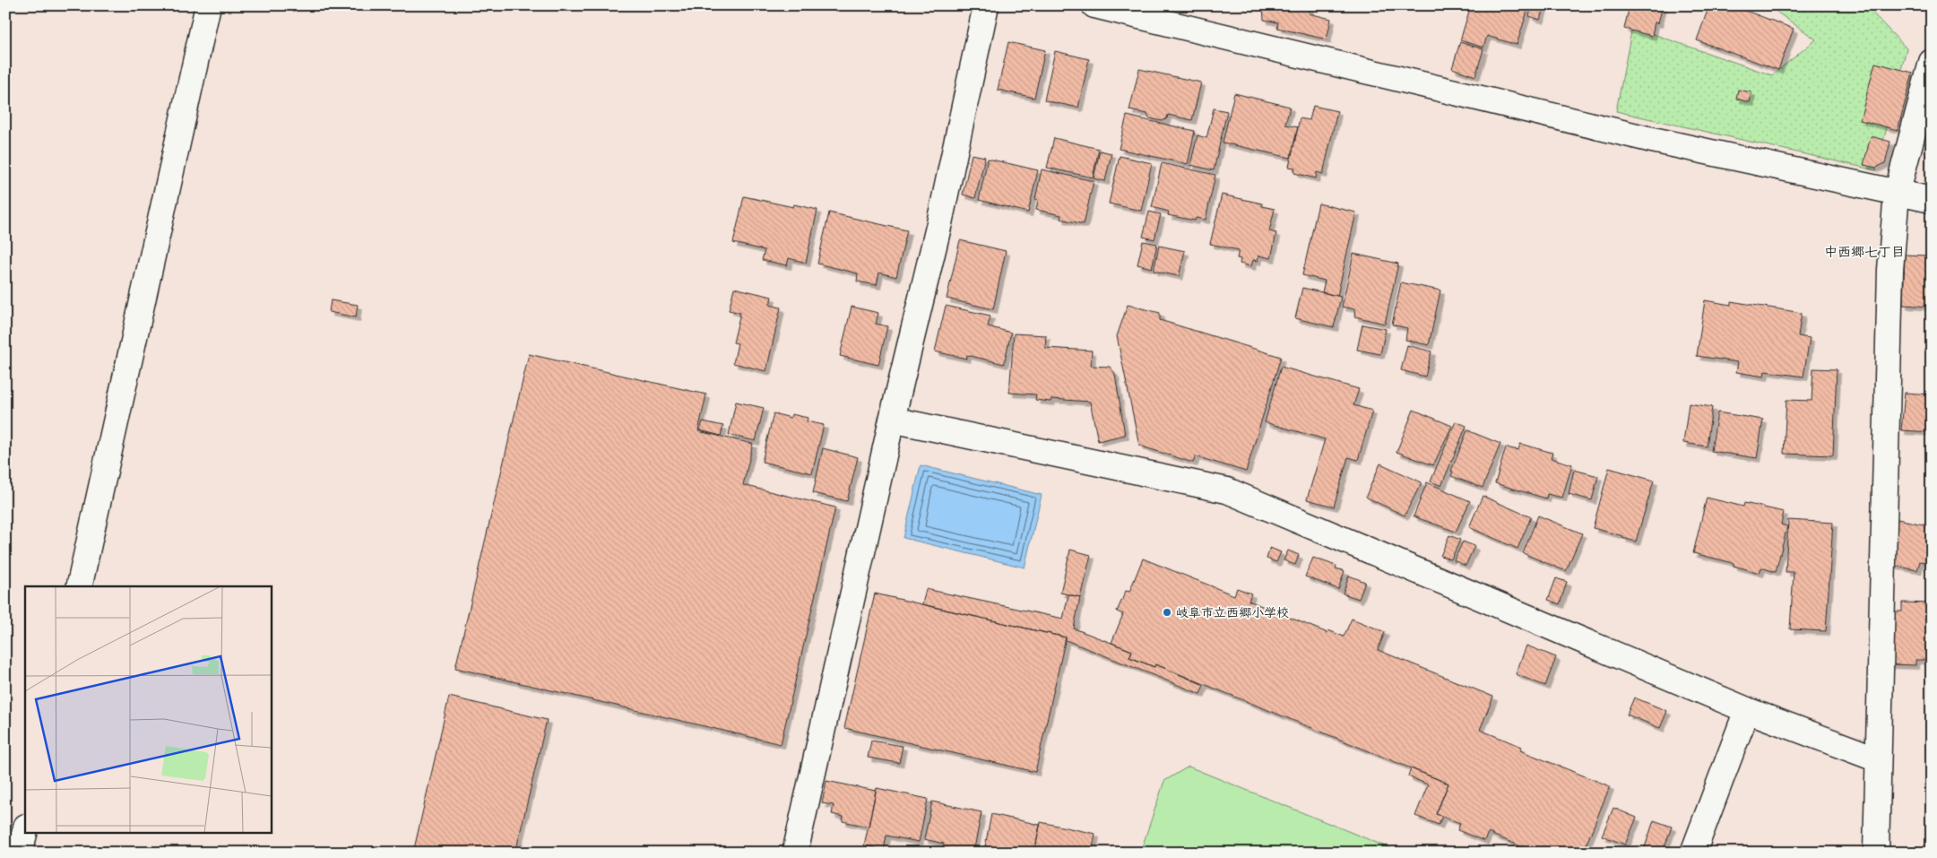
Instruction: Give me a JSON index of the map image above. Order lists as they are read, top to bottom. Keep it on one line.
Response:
{"districts":["中西郷七丁目"],"places":["岐阜市立西郷小学校"]}
